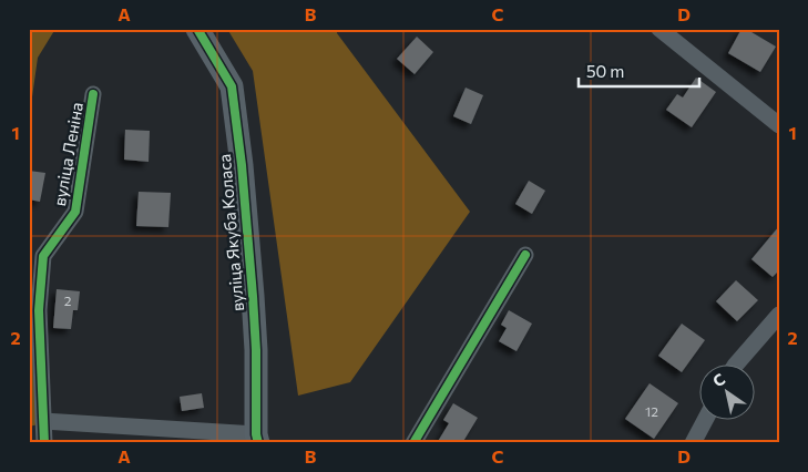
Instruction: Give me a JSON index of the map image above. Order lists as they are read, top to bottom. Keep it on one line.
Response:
{"streets":{"street":["вуліца Леніна","вуліца Якуба Коласа"]},"house_numbers":["2","12"],"scale_bar":"50 m","north":"top left","grid":{"columns":["A","B","C","D"],"rows":["1","2"]}}
